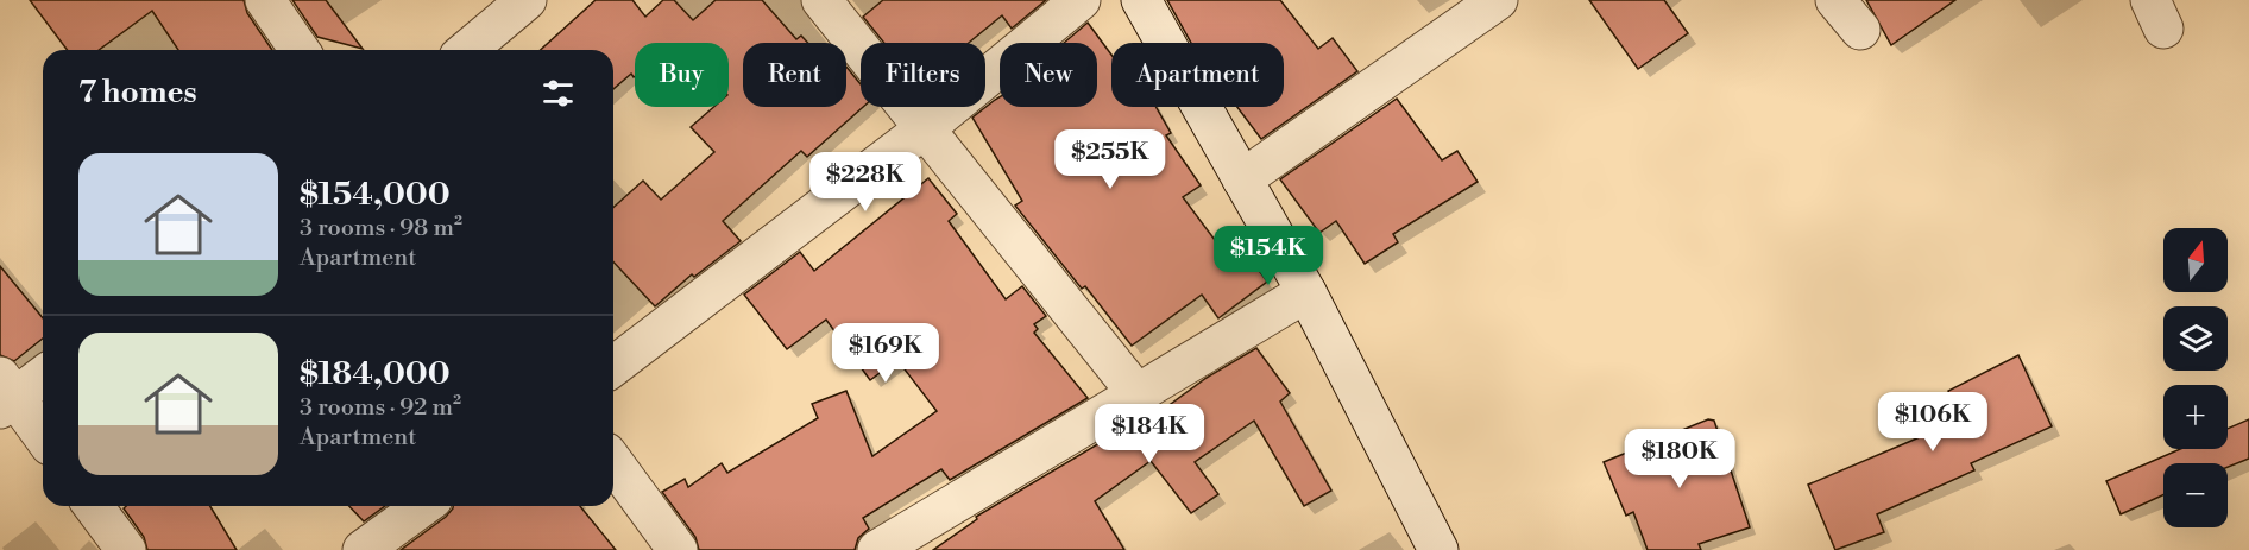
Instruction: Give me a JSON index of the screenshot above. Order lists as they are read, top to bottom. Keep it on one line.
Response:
{"north":"top","page":{"chip":["Buy","Rent","Filters","New","Apartment"],"heading":"7 homes","price":["$255K","$228K","$154K","$169K","$106K","$184K","$180K"],"list":[{"name":"$154,000","note":"3 rooms · 98 m² · Apartment"},{"name":"$184,000","note":"3 rooms · 92 m² · Apartment"}],"map_buttons":["+","−"]}}
